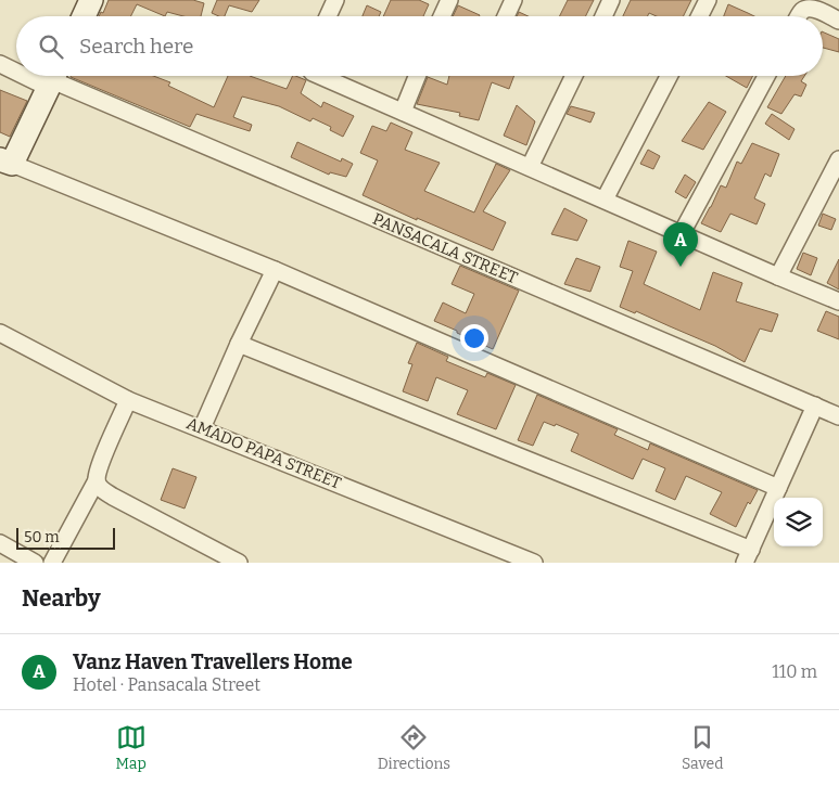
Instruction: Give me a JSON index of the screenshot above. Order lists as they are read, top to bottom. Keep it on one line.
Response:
{"streets":{"street":["PANSACALA STREET","AMADO PAPA STREET"]},"scale_bar":"50 m","page":{"search":"Search here","pins":"A","scale":"50 m","heading":"Nearby","list":[{"mark":"A","name":"Vanz Haven Travellers Home","note":"Hotel · Pansacala Street","value":"110 m"}],"nav":["Map","Directions","Saved"]}}
